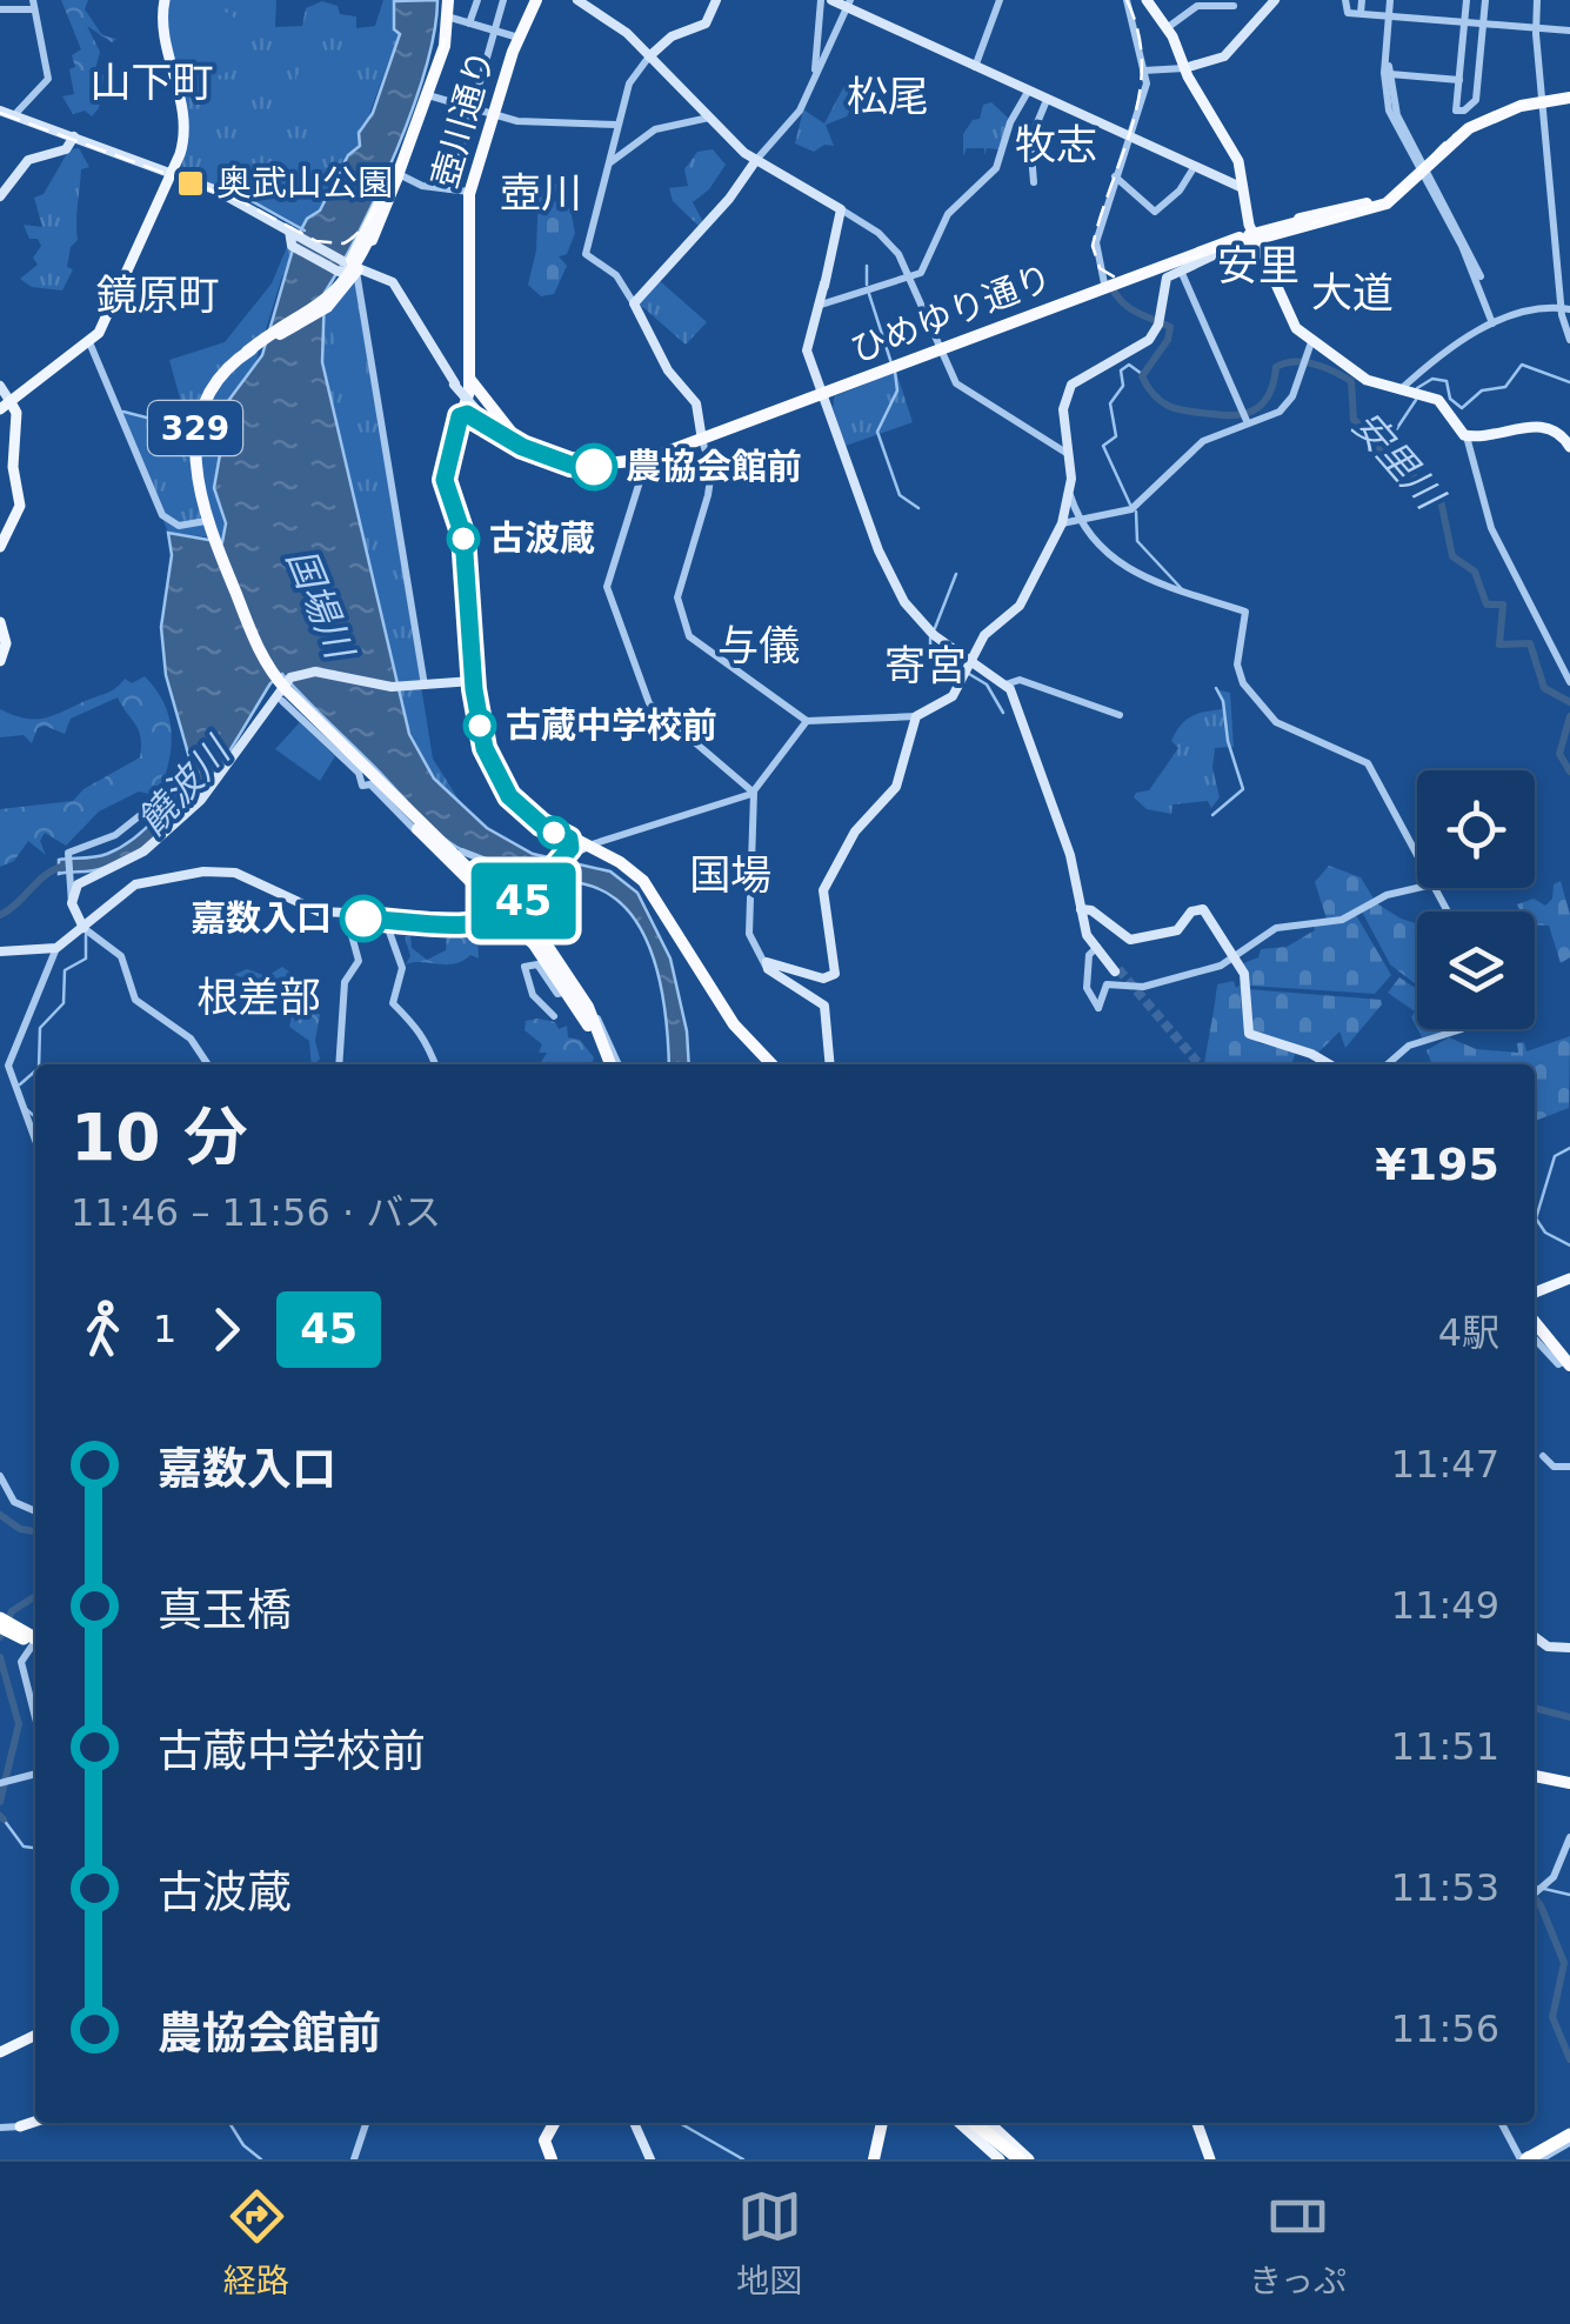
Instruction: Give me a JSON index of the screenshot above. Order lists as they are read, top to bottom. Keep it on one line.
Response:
{"streets":{"highway":["壺川通り","ひめゆり通り","329"]},"districts":["山下町","松尾","牧志","壺川","安里","大道","鏡原町","与儀","寄宮","国場","根差部"],"water":["安里川","国場川","饒波川"],"places":{"transit":["奥武山公園"],"other":["農協会館前","古波蔵","古蔵中学校前","嘉数入口"]},"lines":["bus line 45"],"page":{"on_map":"45","heading":["10 分","11:46 – 11:56 · バス","¥195"],"legs":["1","45","4駅"],"list":[{"name":"嘉数入口","value":"11:47"},{"name":"真玉橋","value":"11:49"},{"name":"古蔵中学校前","value":"11:51"},{"name":"古波蔵","value":"11:53"},{"name":"農協会館前","value":"11:56"}],"tabs":["経路","地図","きっぷ"]}}
